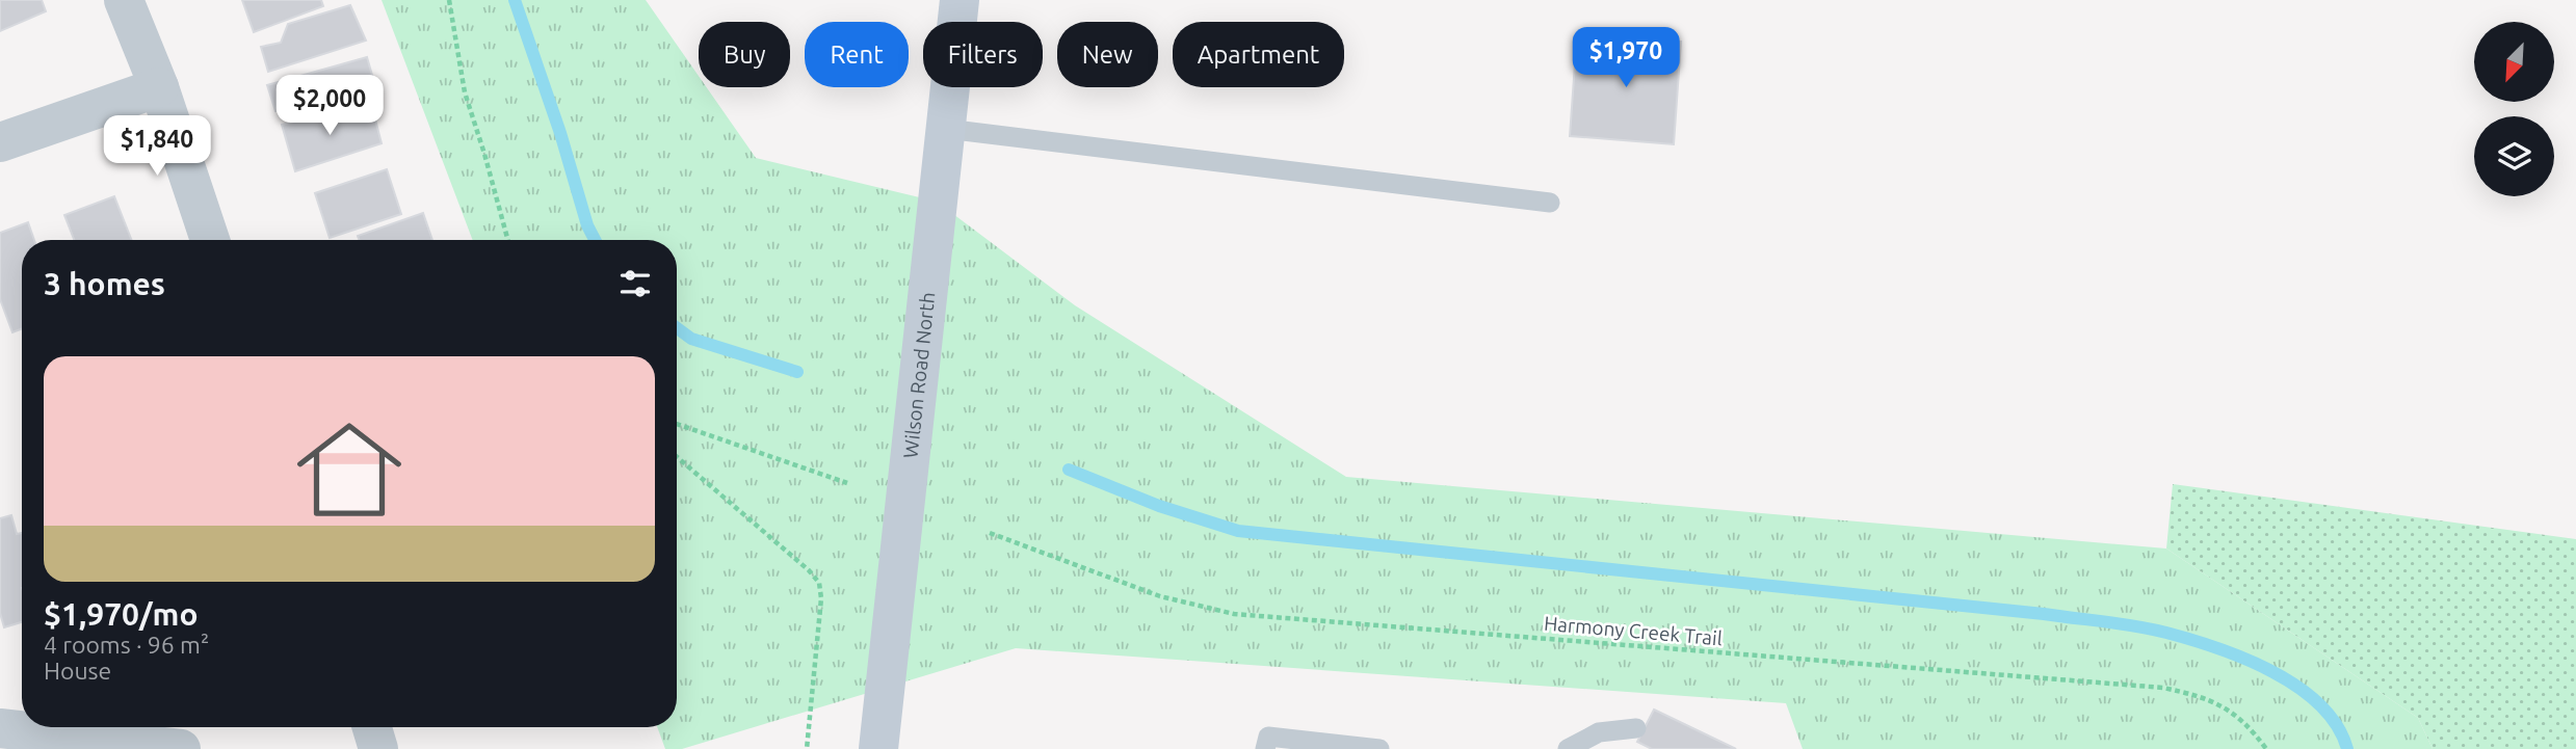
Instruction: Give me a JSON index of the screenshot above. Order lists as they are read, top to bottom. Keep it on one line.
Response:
{"streets":{"main road":["Wilson Road North"],"path":["Harmony Creek Trail"]},"north":"bottom left","page":{"chip":["Buy","Rent","Filters","New","Apartment"],"price":["$1,970","$2,000","$1,840"],"heading":"3 homes","list":[{"name":"$1,970/mo","note":"4 rooms · 96 m² · House"}]}}
